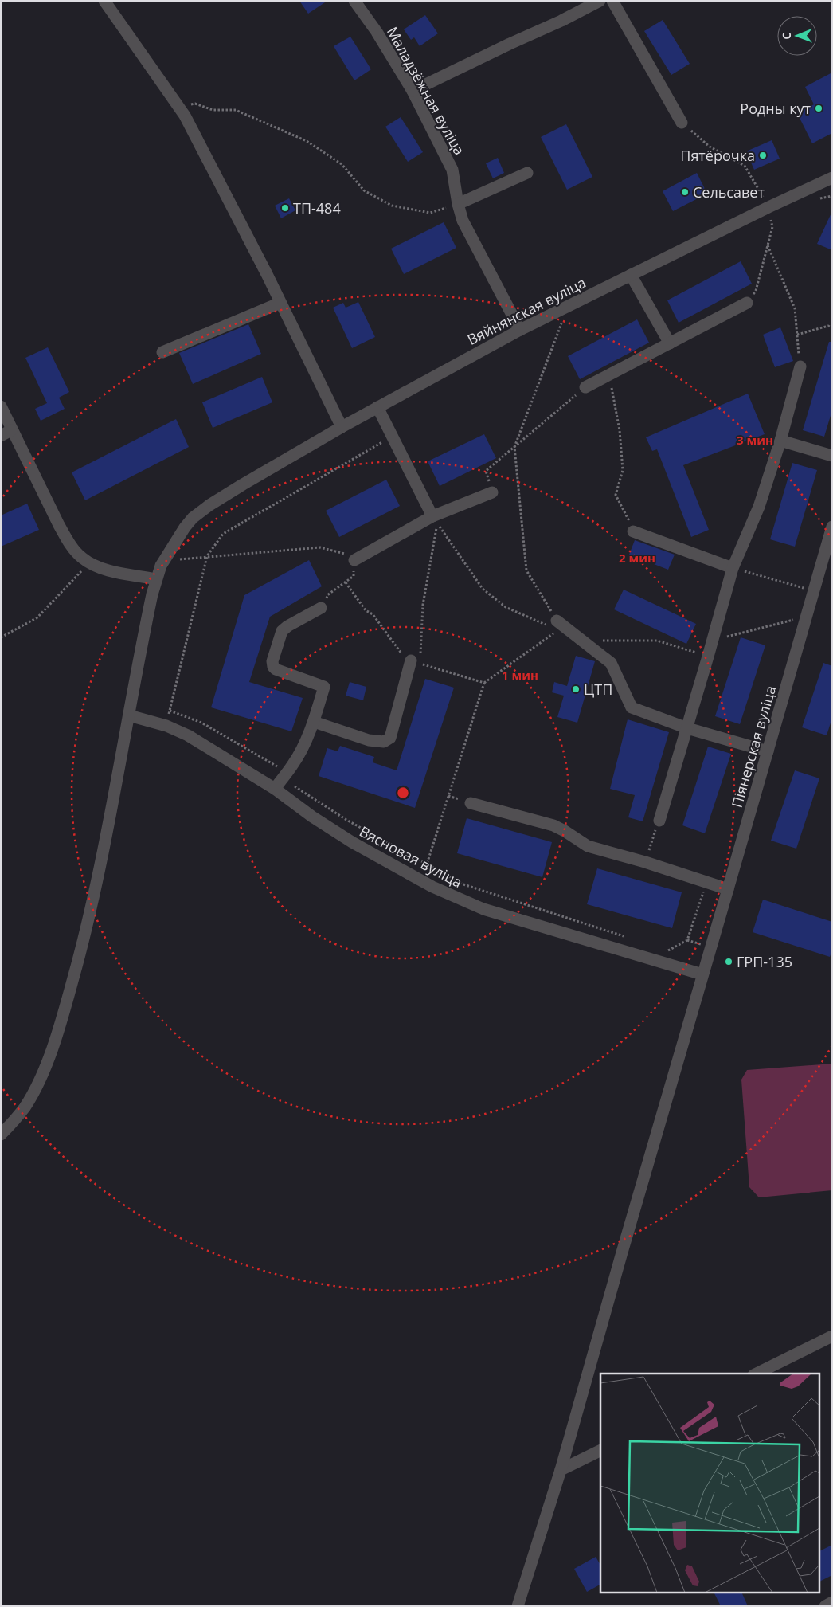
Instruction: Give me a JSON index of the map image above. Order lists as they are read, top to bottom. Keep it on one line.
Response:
{"streets":{"street":["Маладзёжная вуліца","Вяйнянская вуліца","Піянерская вуліца","Вясновая вуліца"]},"crossings":[["Маладзёжная вуліца","Вяйнянская вуліца"],["Вяйнянская вуліца","Вясновая вуліца"],["Піянерская вуліца","Вясновая вуліца"]],"places":["Родны кут","Пятёрочка","Сельсавет","ТП-484","ЦТП","ГРП-135"],"north":"left","rings":["3 мин","2 мин","1 мин"]}
